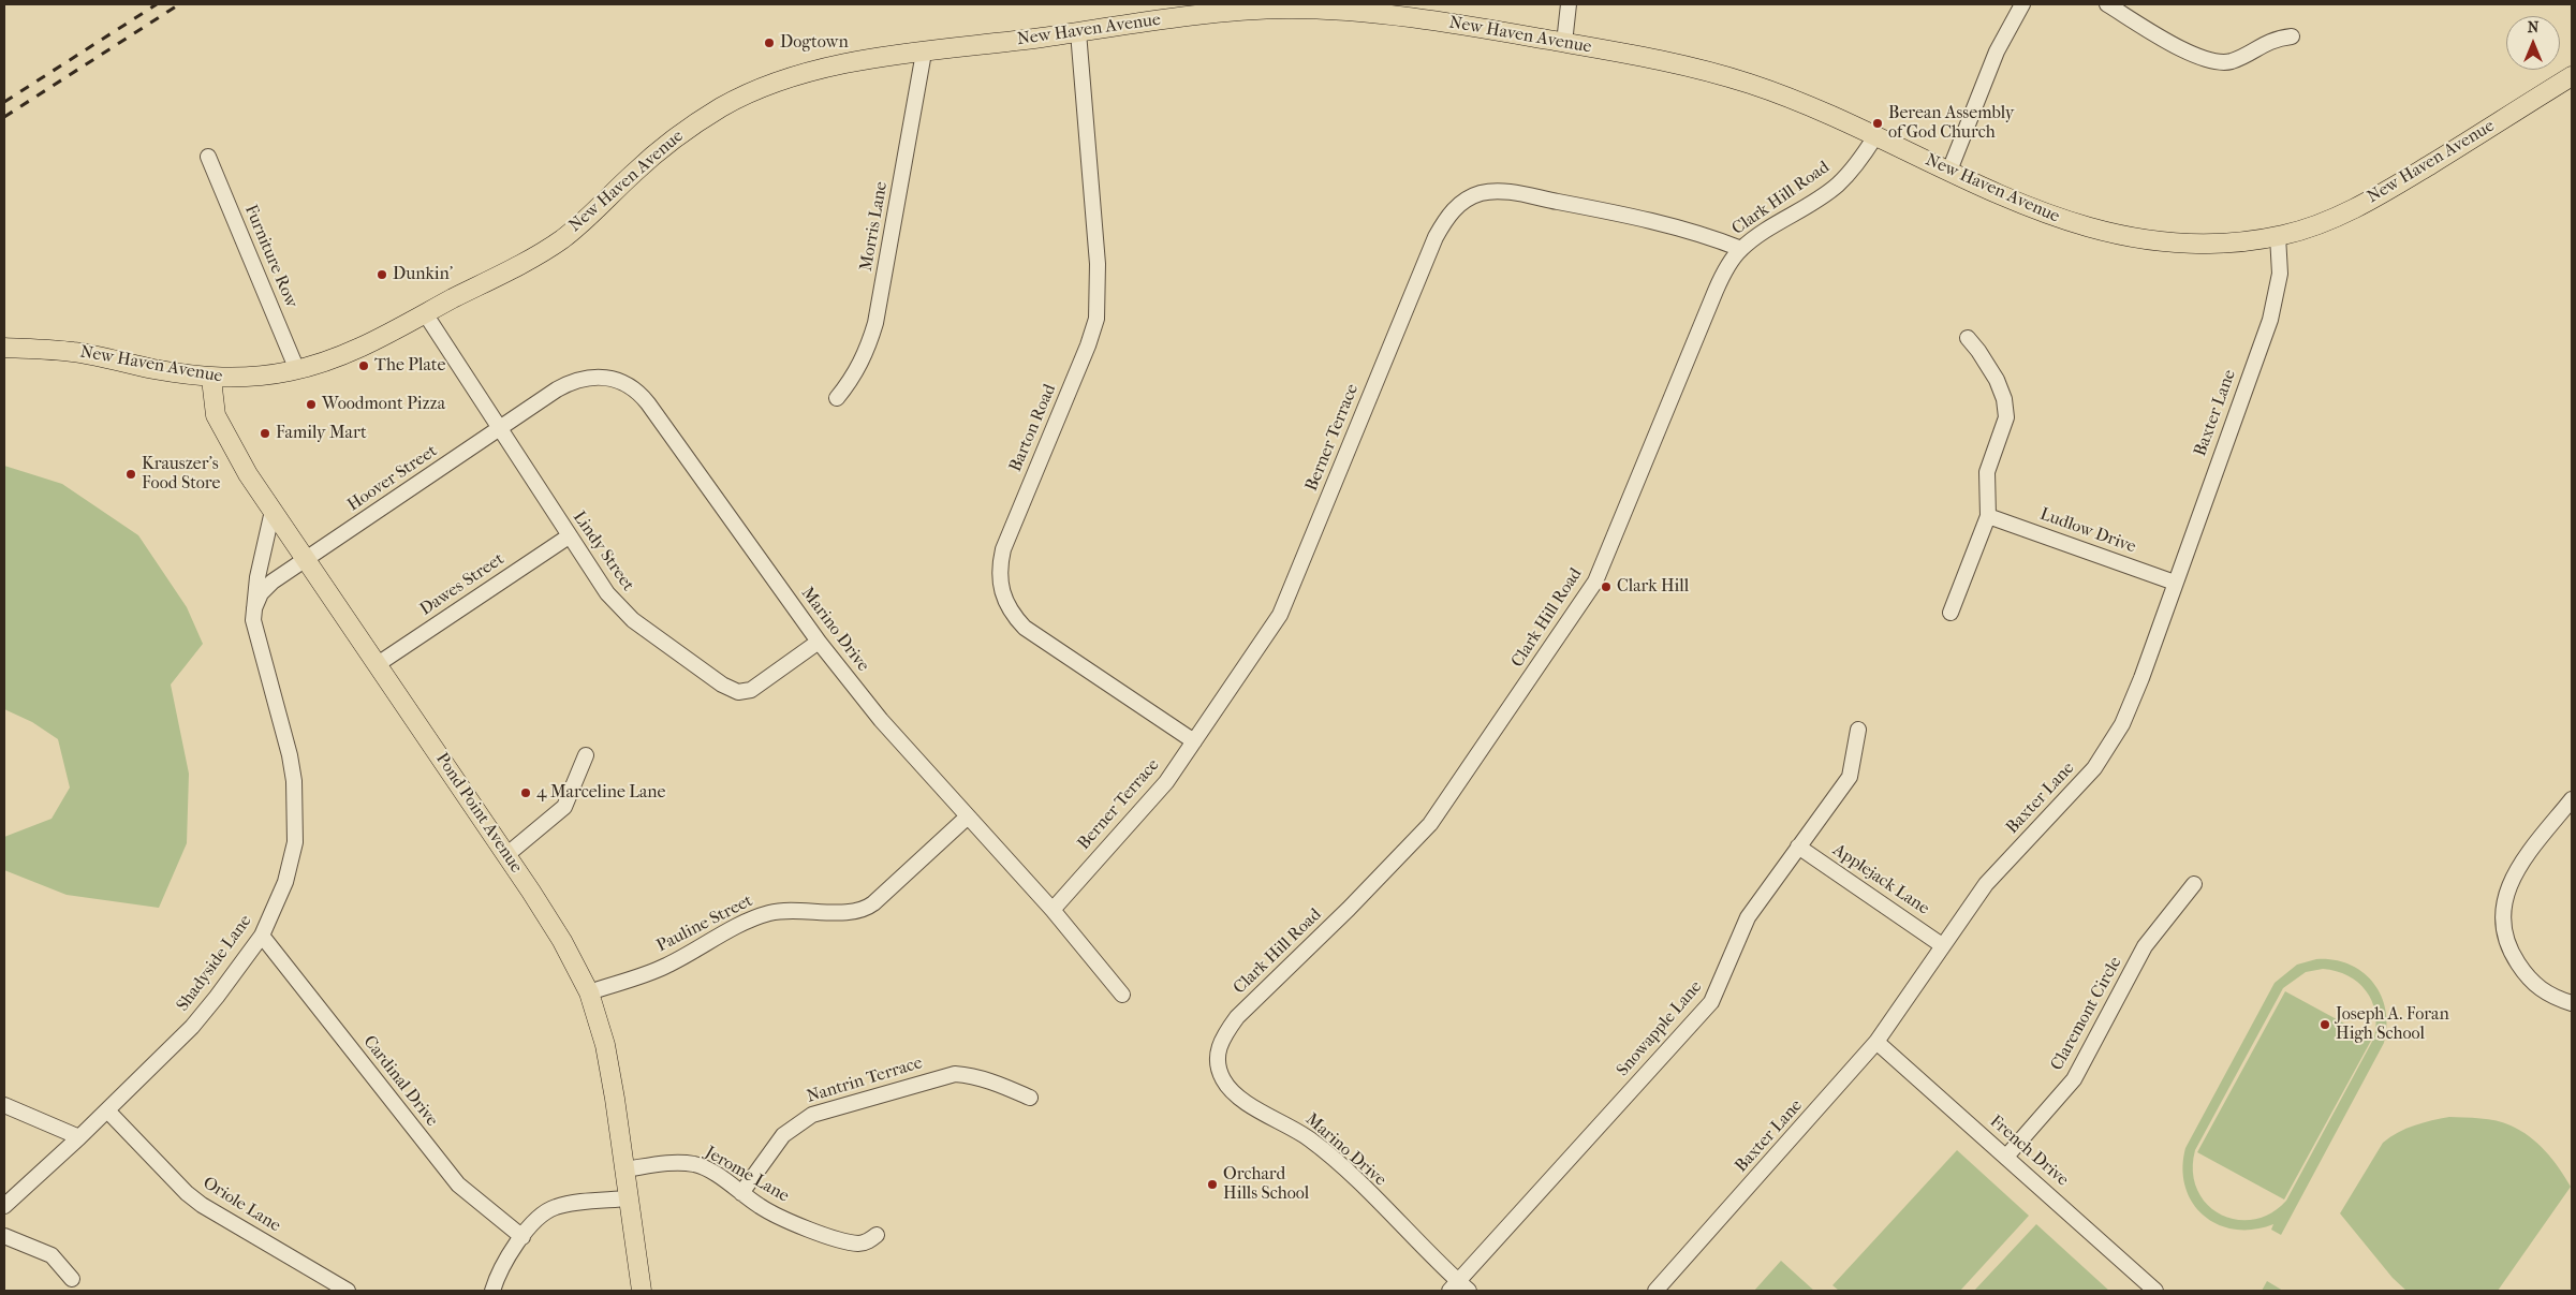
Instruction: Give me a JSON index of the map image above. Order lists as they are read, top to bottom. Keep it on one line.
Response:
{"streets":{"main road":["New Haven Avenue","Pond Point Avenue"],"street":["Clark Hill Road","Morris Lane","Furniture Row","Baxter Lane","Barton Road","Berner Terrace","Hoover Street","Ludlow Drive","Lindy Street","Dawes Street","Marino Drive","Applejack Lane","Pauline Street","Shadyside Lane","Claremont Circle","Snowapple Lane","Nantrin Terrace","Cardinal Drive","French Drive","Jerome Lane","Oriole Lane"]},"crossings":[["New Haven Avenue","Clark Hill Road"],["New Haven Avenue","Morris Lane"],["New Haven Avenue","Furniture Row"],["New Haven Avenue","Baxter Lane"],["New Haven Avenue","Barton Road"],["New Haven Avenue","Lindy Street"],["New Haven Avenue","Pond Point Avenue"],["Clark Hill Road","Berner Terrace"],["Clark Hill Road","Marino Drive"],["Baxter Lane","Ludlow Drive"],["Baxter Lane","Applejack Lane"],["Baxter Lane","French Drive"],["Barton Road","Berner Terrace"],["Berner Terrace","Marino Drive"],["Hoover Street","Lindy Street"],["Hoover Street","Marino Drive"],["Hoover Street","Pond Point Avenue"],["Lindy Street","Dawes Street"],["Lindy Street","Marino Drive"],["Dawes Street","Pond Point Avenue"],["Marino Drive","Pauline Street"],["Marino Drive","Snowapple Lane"],["Pond Point Avenue","Pauline Street"],["Pond Point Avenue","Shadyside Lane"],["Pond Point Avenue","Jerome Lane"],["Applejack Lane","Snowapple Lane"],["Shadyside Lane","Cardinal Drive"],["Shadyside Lane","Oriole Lane"],["Claremont Circle","French Drive"],["Nantrin Terrace","Jerome Lane"]],"places":["Dogtown","Berean Assembly of God Church","Dunkin'","The Plate","Woodmont Pizza","Family Mart","Krauszer's Food Store","Clark Hill","4 Marceline Lane","Joseph A. Foran High School","Orchard Hills School"],"north":"top"}
